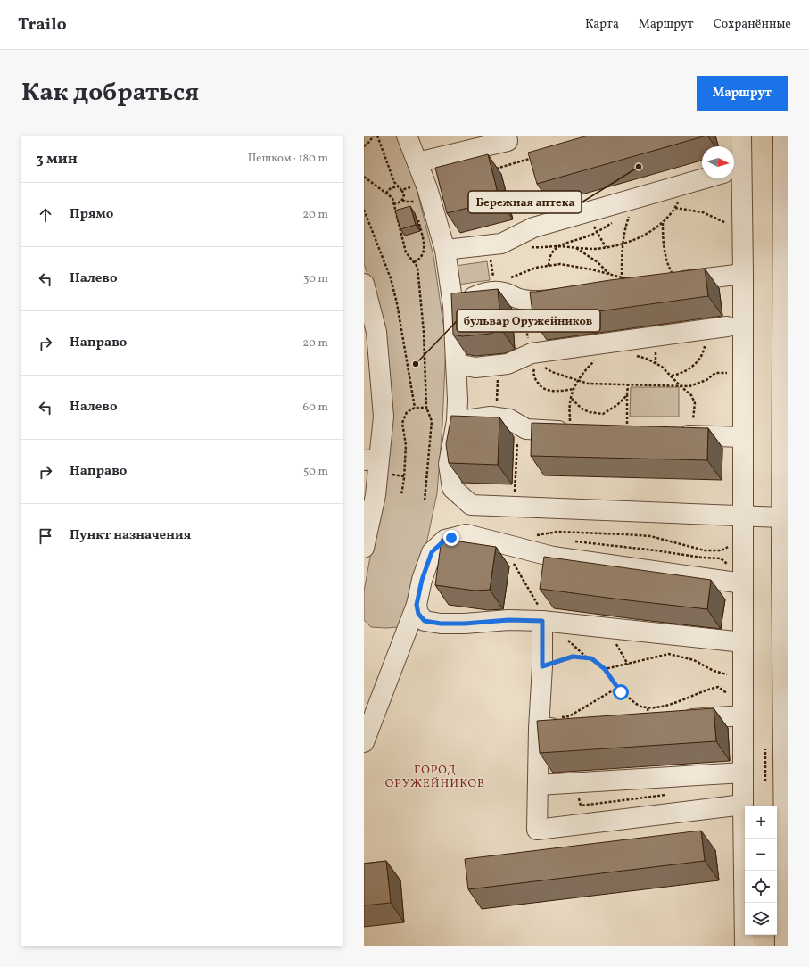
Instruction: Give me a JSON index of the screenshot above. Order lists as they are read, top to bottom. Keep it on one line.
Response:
{"districts":["ГОРОД ОРУЖЕЙНИКОВ"],"places":["Бережная аптека","бульвар Оружейников"],"north":"right","page":{"header":"Trailo","nav":["Карта","Маршрут","Сохранённые"],"title":"Как добраться","buttons":"Маршрут","heading":["3 мин","Пешком · 180 m"],"list":[["Прямо","20 m"],["Налево","30 m"],["Направо","20 m"],["Налево","60 m"],["Направо","50 m"],"Пункт назначения"],"map_buttons":["+","−"]}}
